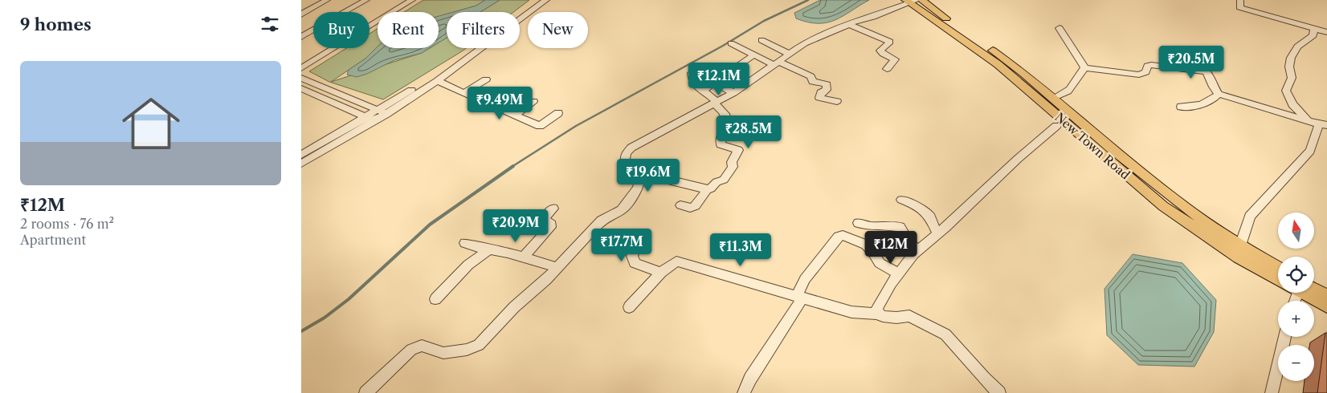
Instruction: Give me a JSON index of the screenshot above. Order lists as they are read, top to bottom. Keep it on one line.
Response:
{"streets":{"main road":["New Town Road"]},"north":"top","page":{"heading":"9 homes","chip":["Buy","Rent","Filters","New"],"price":["₹20.5M","₹12.1M","₹9.49M","₹28.5M","₹19.6M","₹20.9M","₹17.7M","₹12M","₹11.3M"],"list":[{"name":"₹12M","note":"2 rooms · 76 m² · Apartment"}],"map_buttons":["+","−"]}}
